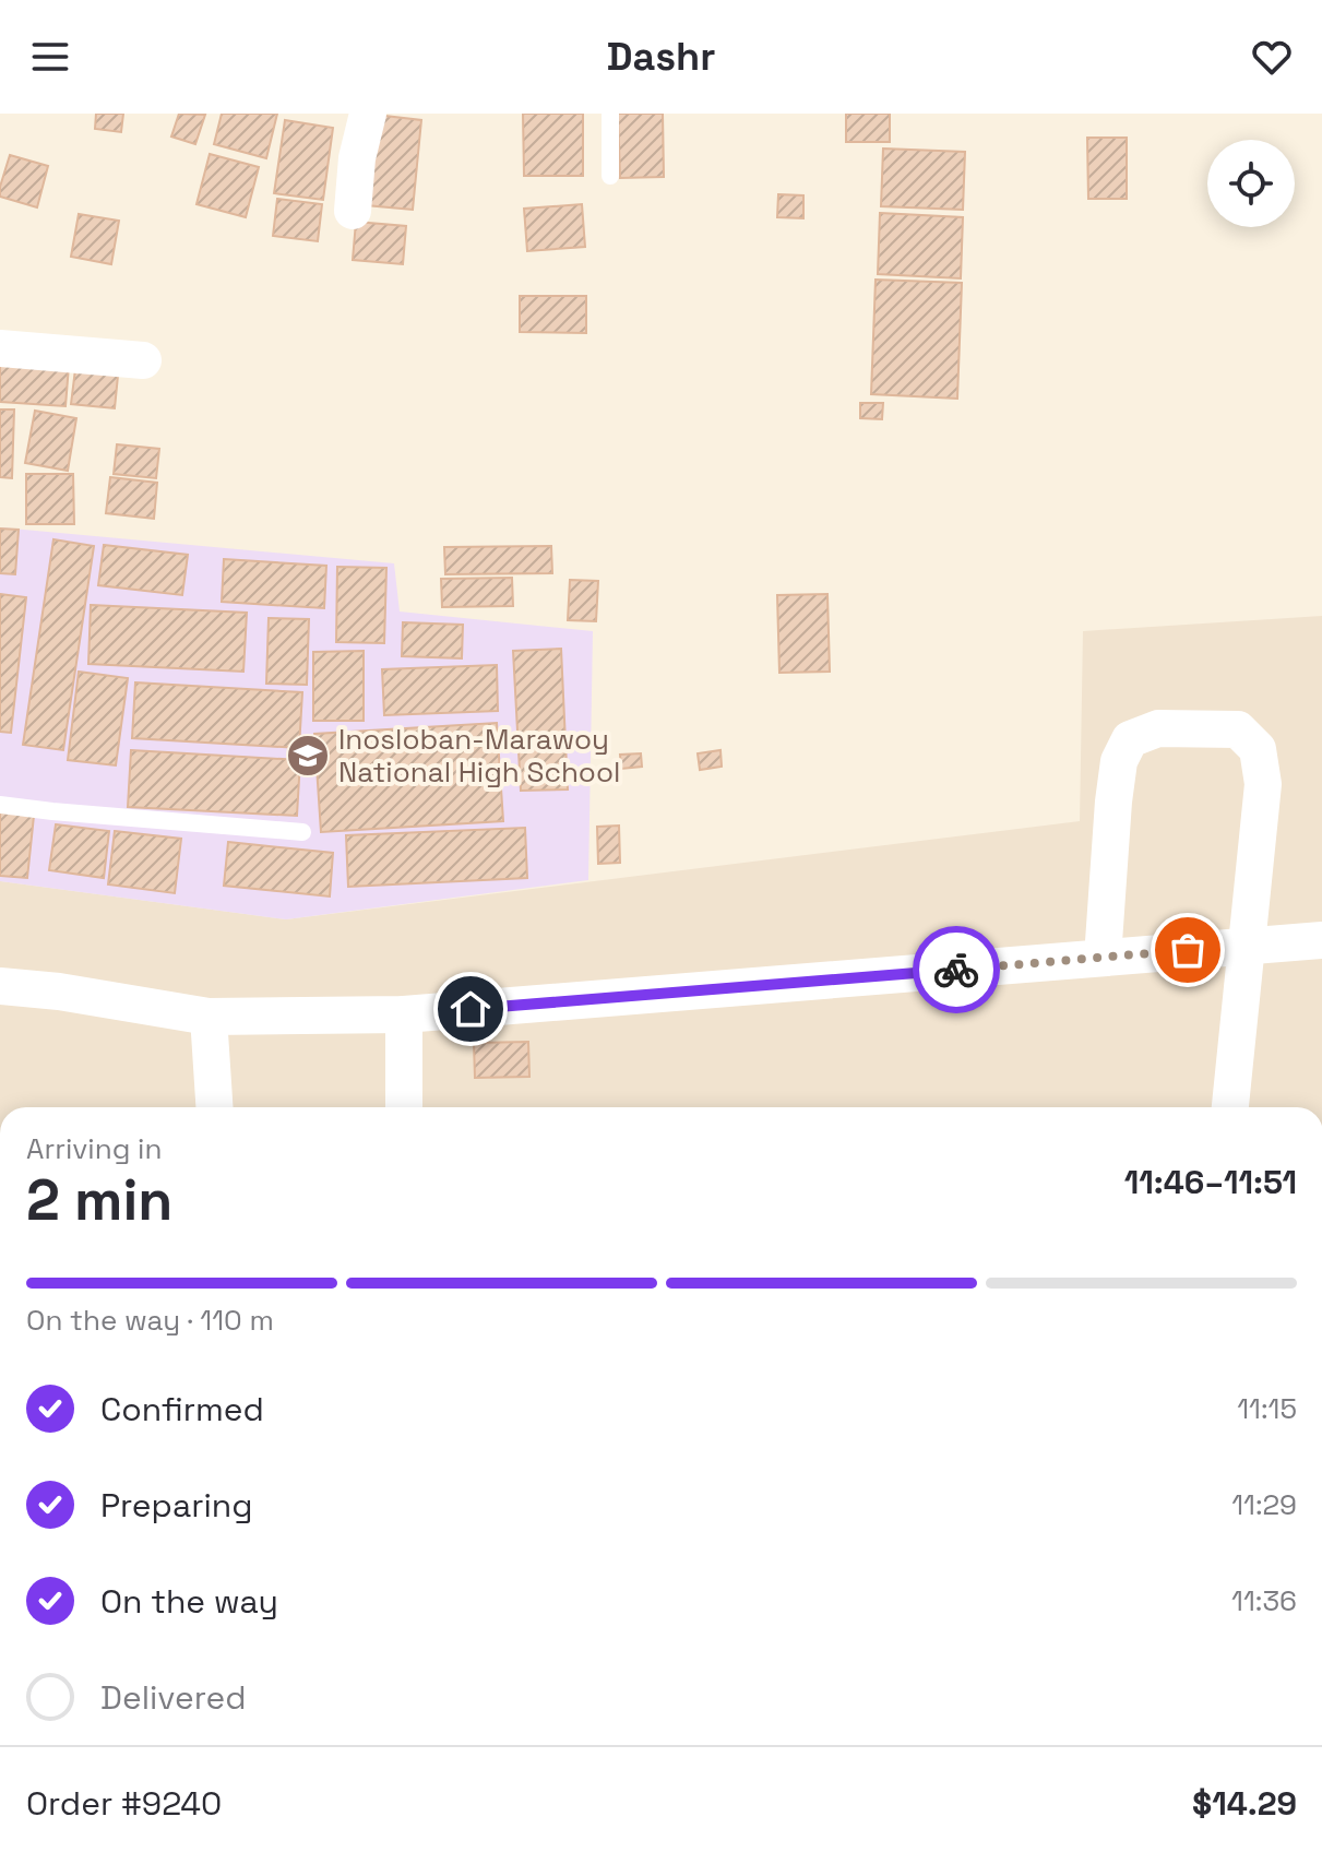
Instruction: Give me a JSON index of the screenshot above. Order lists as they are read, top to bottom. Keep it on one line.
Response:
{"places":{"school or university":["Inosloban-Marawoy National High School"]},"page":{"header":"Dashr","heading":["2 min","Arriving in","11:46–11:51"],"panel":["Order #9240","$14.29"],"bar":"On the way · 110 m","list":[["Confirmed","11:15"],["Preparing","11:29"],["On the way","11:36"],"Delivered"]}}
